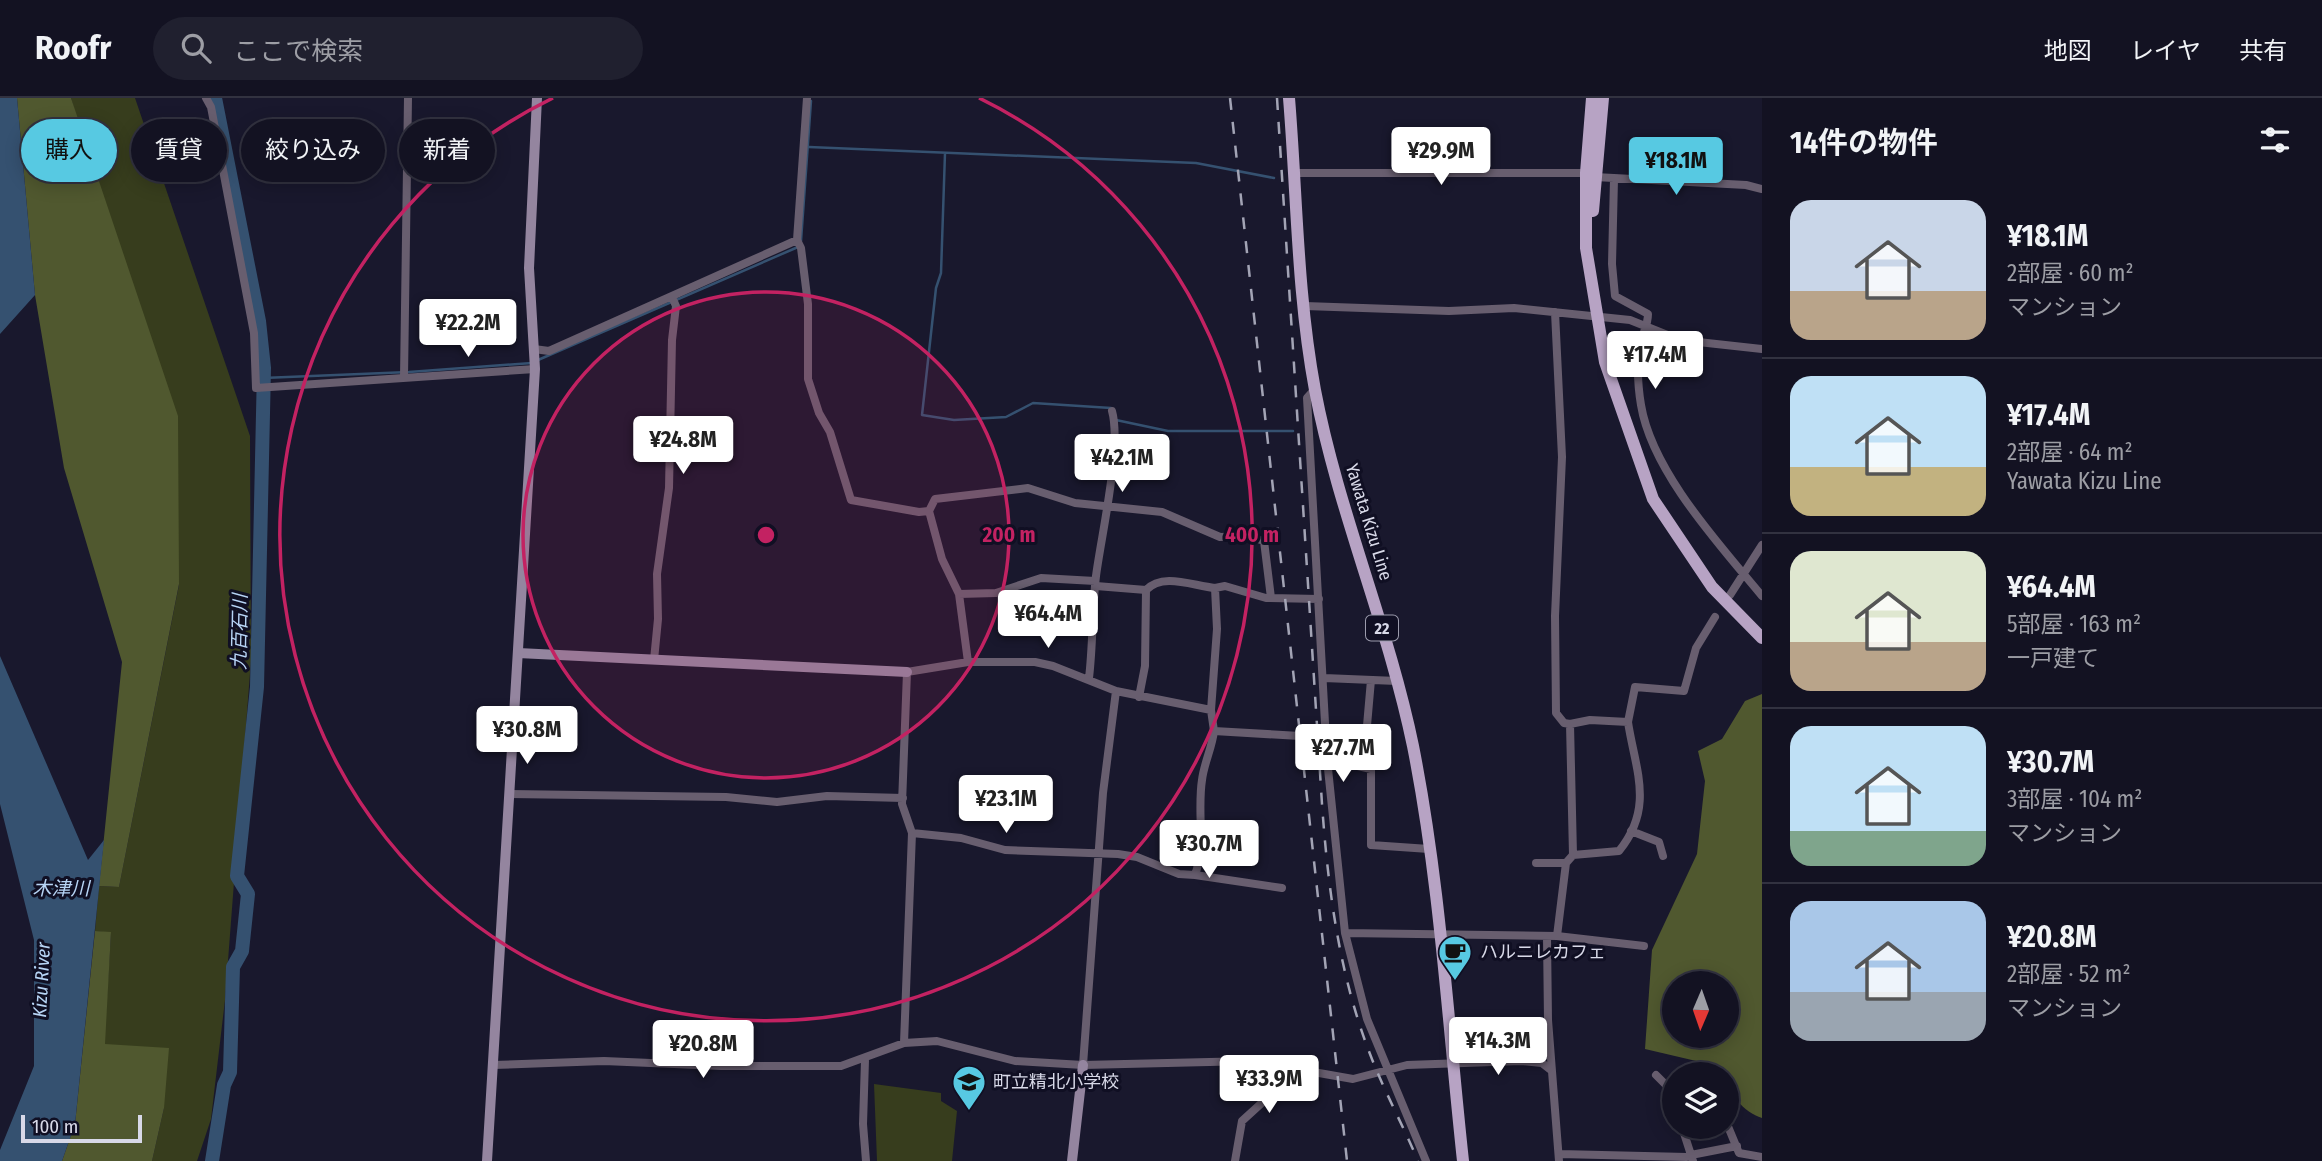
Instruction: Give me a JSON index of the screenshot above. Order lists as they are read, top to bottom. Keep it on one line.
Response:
{"streets":{"main road":["Yawata Kizu Line","22"]},"water":["九百石川","木津川","Kizu River"],"places":{"cafe":["ハルニレカフェ"],"school or university":["町立精北小学校"]},"scale_bar":"100 m","north":"bottom","page":{"header":"Roofr","search":"ここで検索","nav":["地図","レイヤ","共有"],"heading":"14件の物件","chip":["購入","賃貸","絞り込み","新着"],"price":["¥29.9M","¥18.1M","¥22.2M","¥17.4M","¥24.8M","¥42.1M","¥64.4M","¥30.8M","¥27.7M","¥23.1M","¥30.7M","¥14.3M","¥20.8M","¥33.9M"],"list":[{"name":"¥18.1M","note":"2部屋 · 60 m² · マンション"},{"name":"¥17.4M","note":"2部屋 · 64 m² · Yawata Kizu Line"},{"name":"¥64.4M","note":"5部屋 · 163 m² · 一戸建て"},{"name":"¥30.7M","note":"3部屋 · 104 m² · マンション"},{"name":"¥20.8M","note":"2部屋 · 52 m² · マンション"}],"scale":"100 m"},"rings":["200 m","400 m"]}
